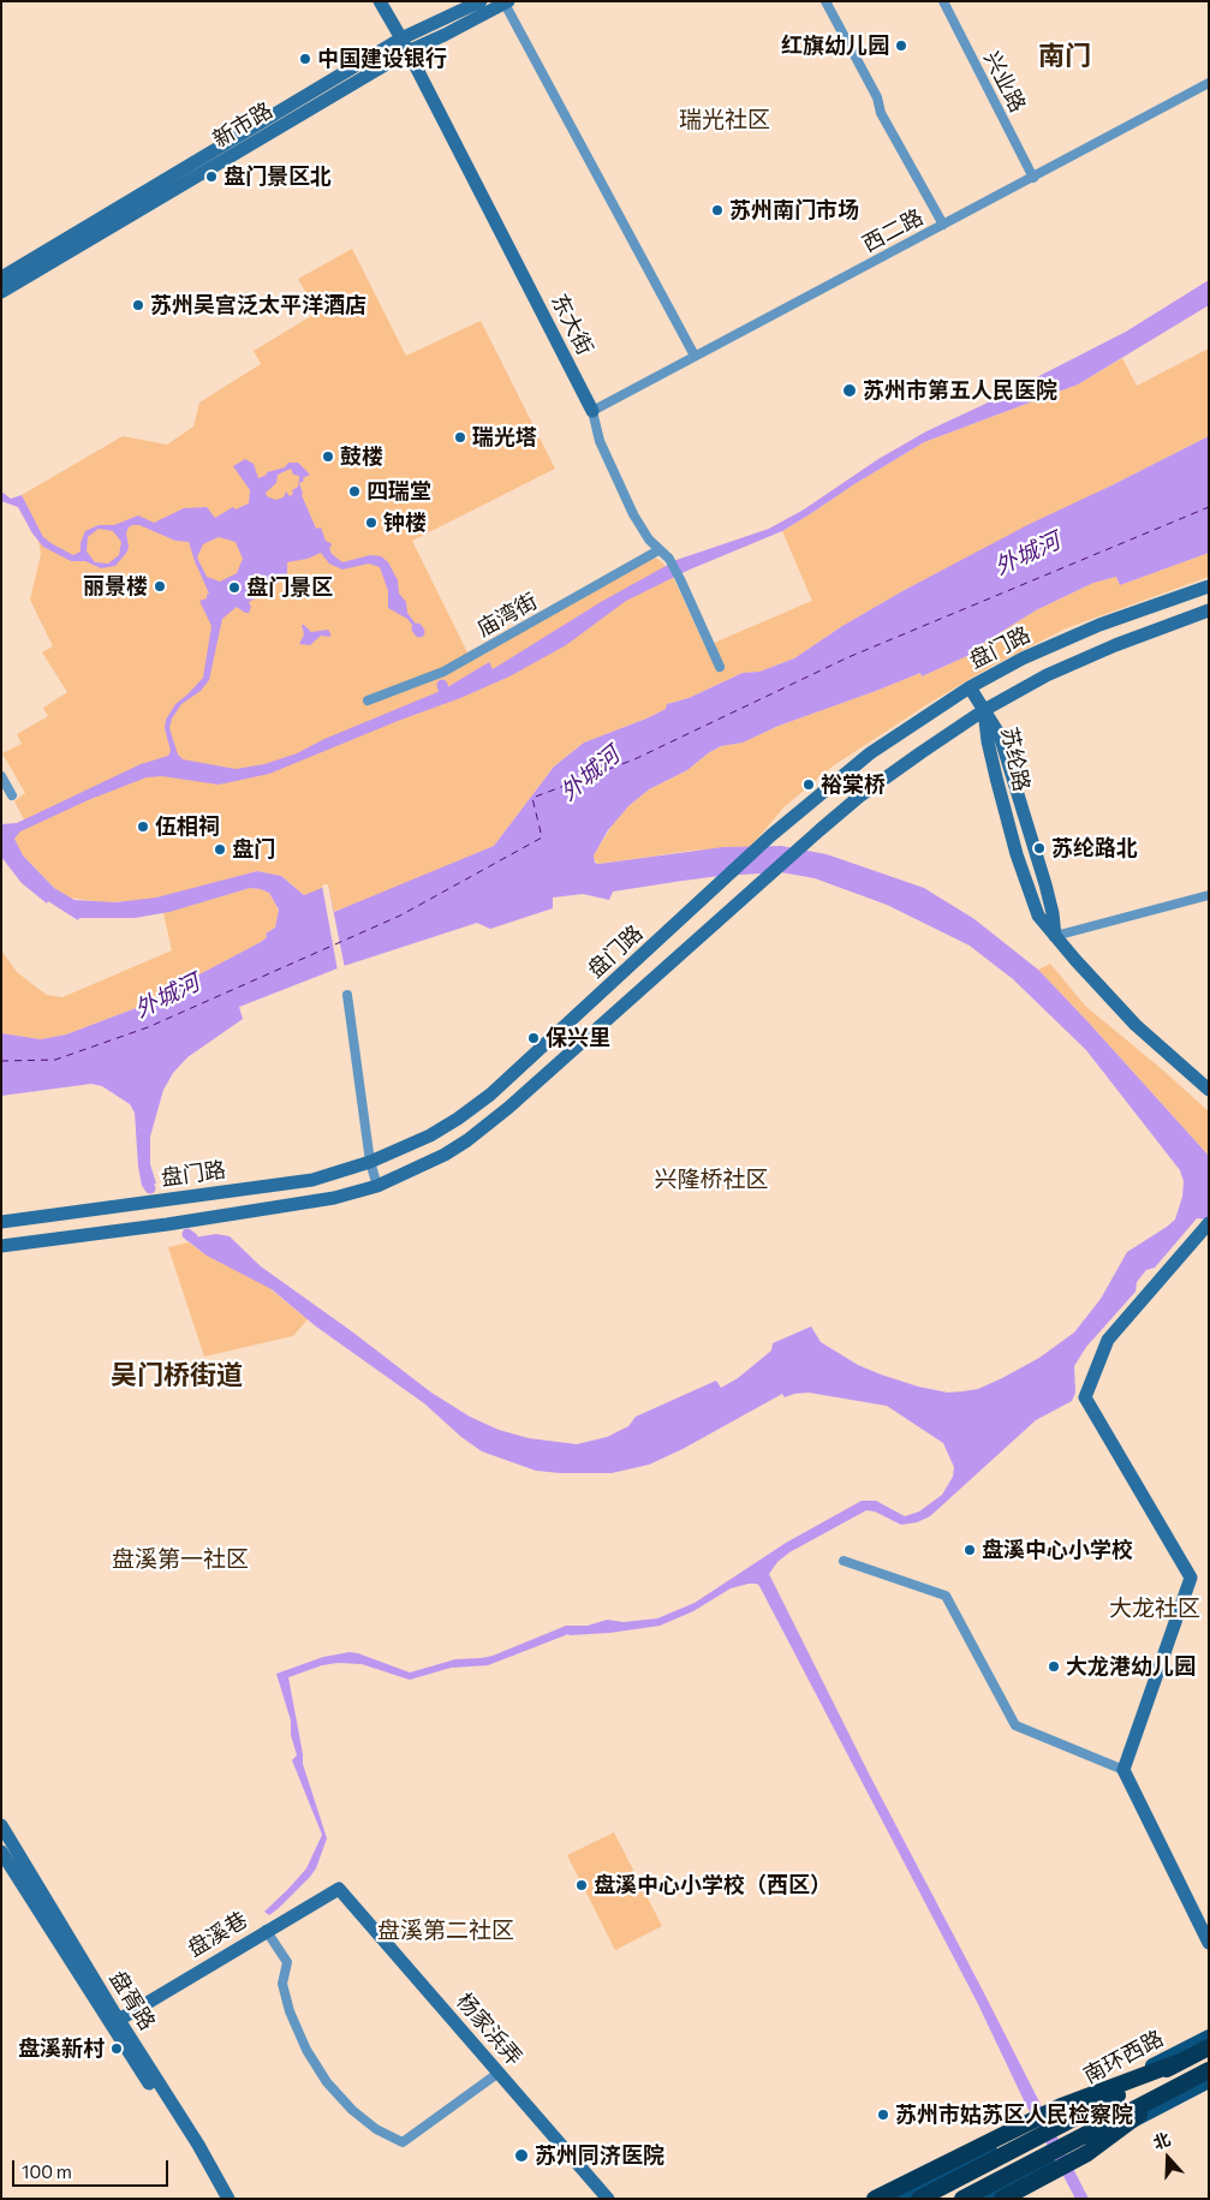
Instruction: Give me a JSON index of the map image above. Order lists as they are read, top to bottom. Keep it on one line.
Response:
{"streets":{"main road":["新市路","东大街","盘门路","苏纶路","盘溪巷","盘胥路","杨家浜弄","南环西路"],"street":["兴业路","西二路","庙湾街"]},"crossings":[["兴业路","西二路"],["新市路","东大街"],["西二路","东大街"],["东大街","庙湾街"],["盘门路","苏纶路"],["盘溪巷","盘胥路"],["盘溪巷","杨家浜弄"]],"districts":["南门","瑞光社区","兴隆桥社区","吴门桥街道","盘溪第一社区","大龙社区","盘溪第二社区"],"water":["外城河"],"places":["红旗幼儿园","中国建设银行","盘门景区北","苏州南门市场","苏州吴宫泛太平洋酒店","苏州市第五人民医院","瑞光塔","鼓楼","四瑞堂","钟楼","丽景楼","盘门景区","裕棠桥","伍相祠","苏纶路北","盘门","保兴里","盘溪中心小学校","大龙港幼儿园","盘溪中心小学校（西区）","盘溪新村","苏州市姑苏区人民检察院","苏州同济医院"],"scale_bar":"100 m","north":"top"}
